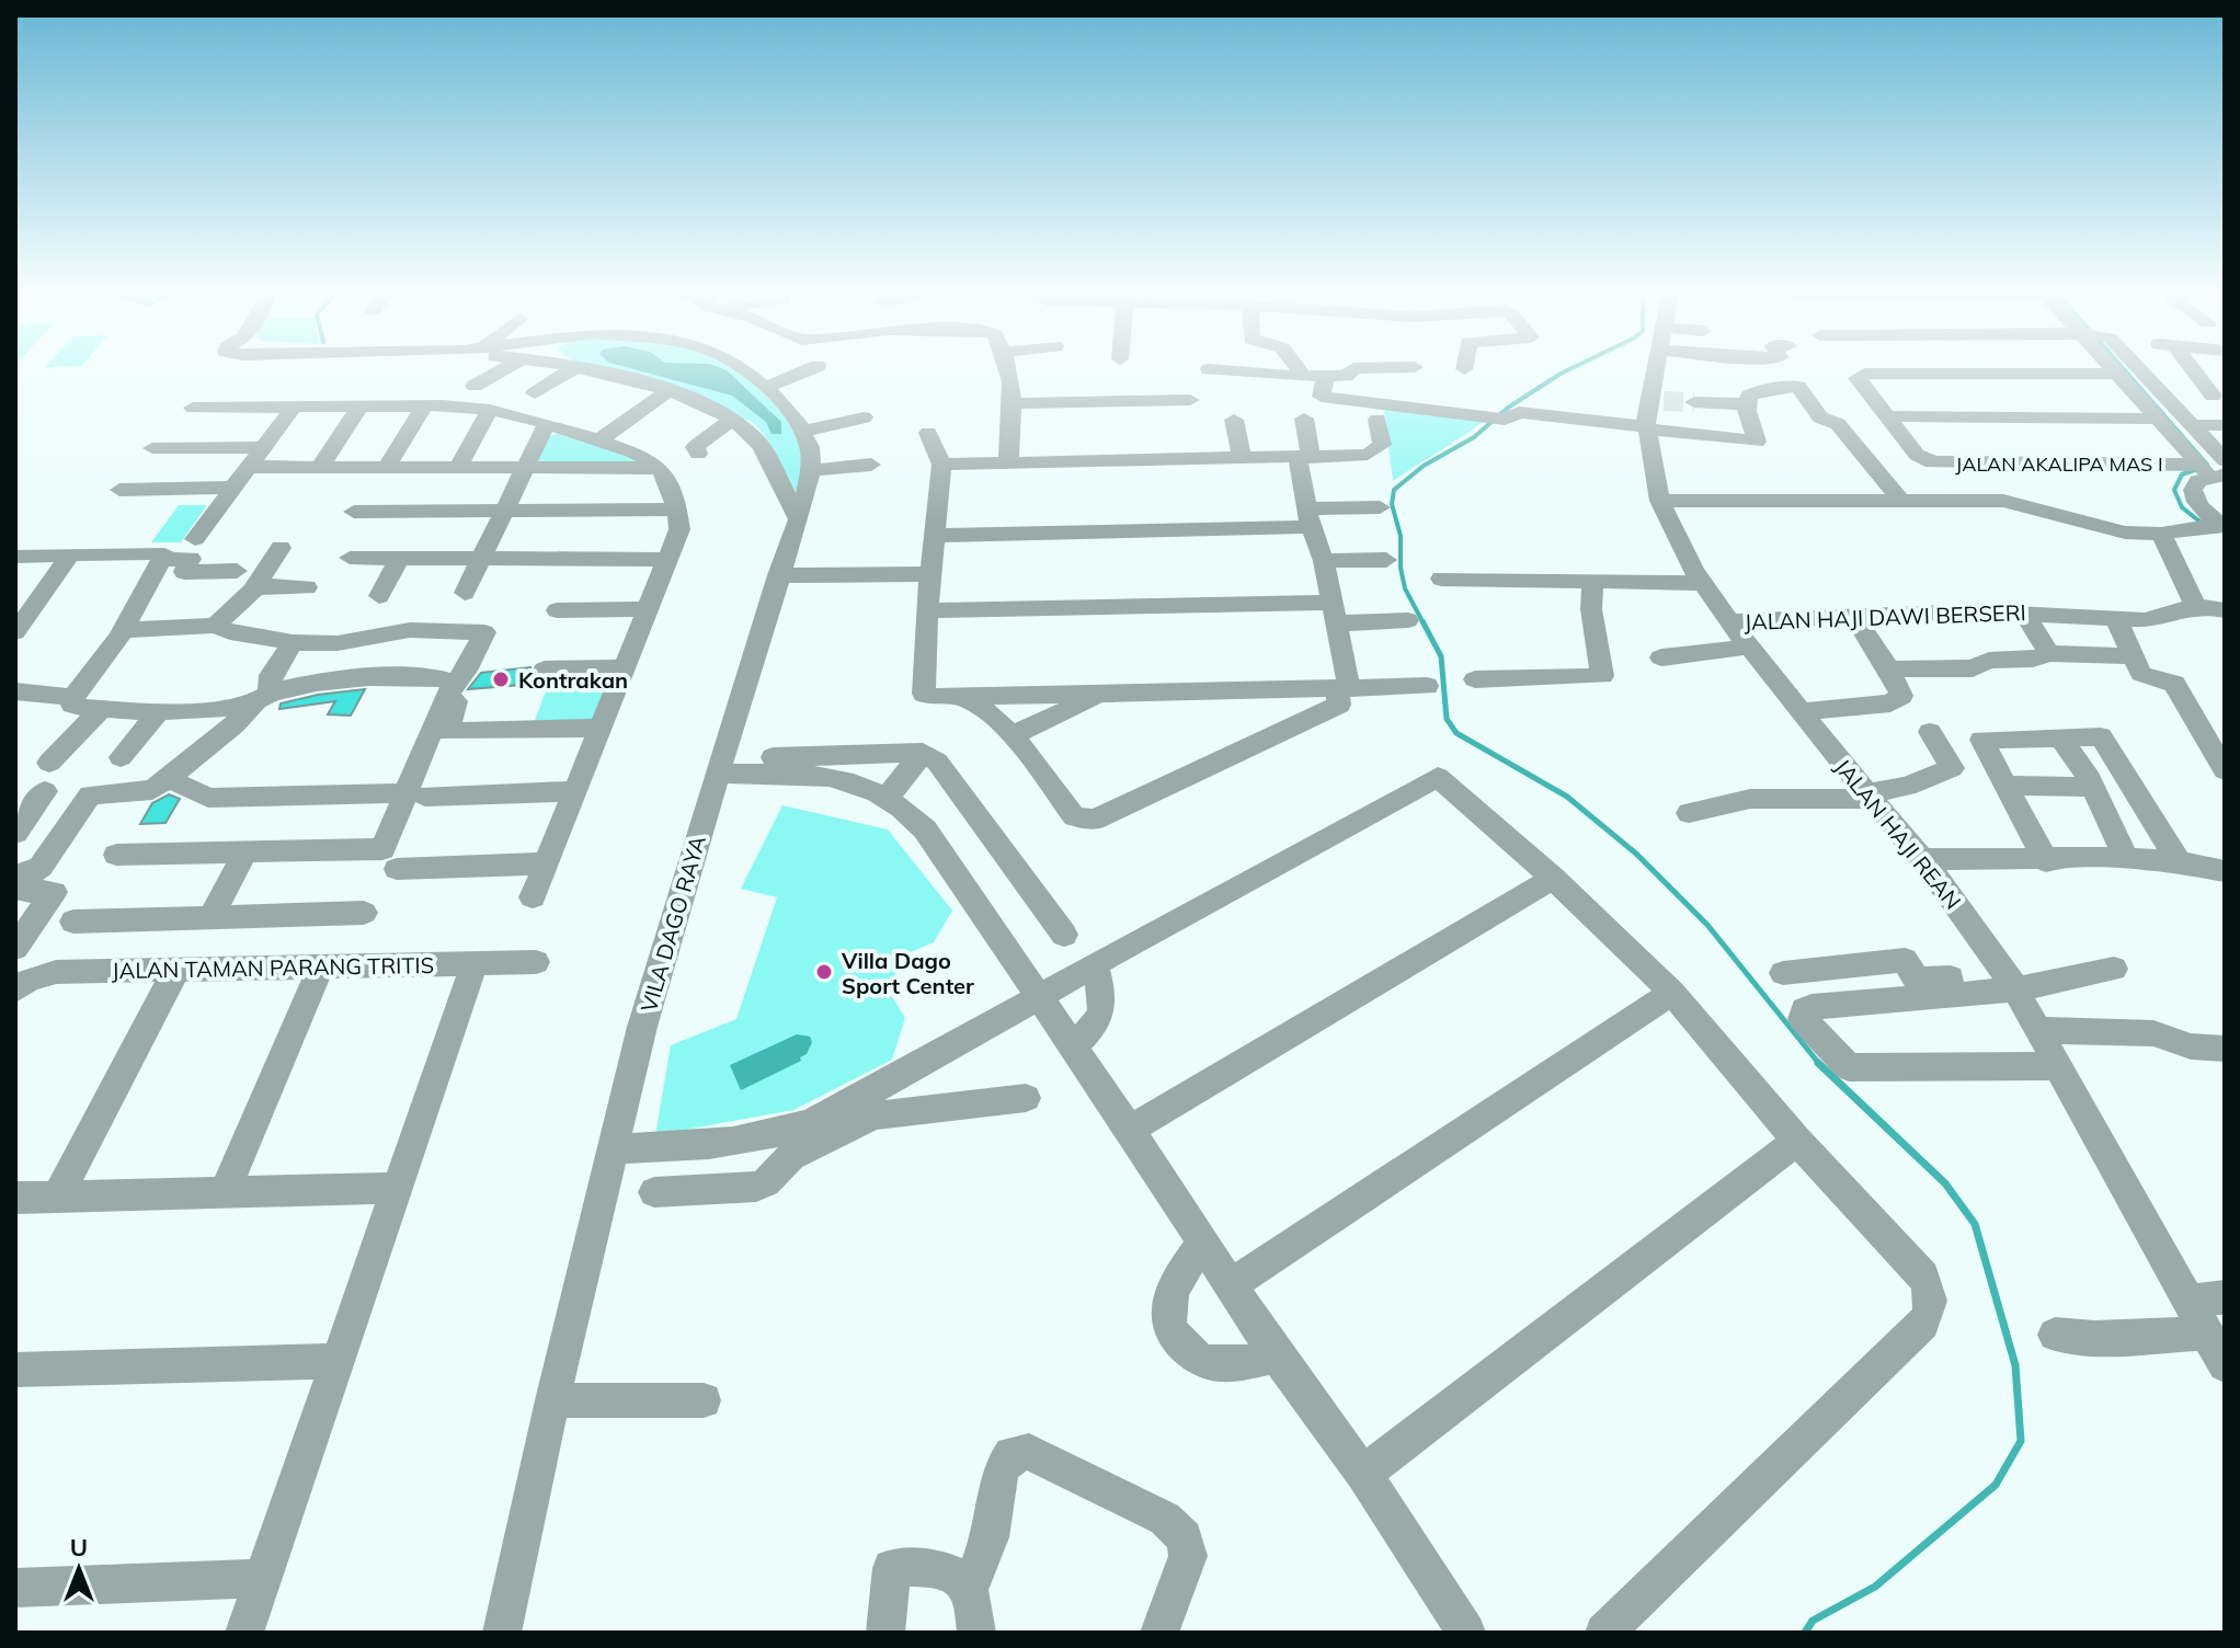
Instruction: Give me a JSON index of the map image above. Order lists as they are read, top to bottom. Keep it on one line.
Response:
{"streets":{"street":["JALAN AKALIPA MAS I","JALAN HAJI DAWI BERSERI","JALAN HAJI REAN","VILA DAGO RAYA","JALAN TAMAN PARANG TRITIS"]},"crossings":[["JALAN HAJI DAWI BERSERI","JALAN HAJI REAN"]],"places":["Kontrakan","Villa Dago Sport Center"],"north":"top"}
